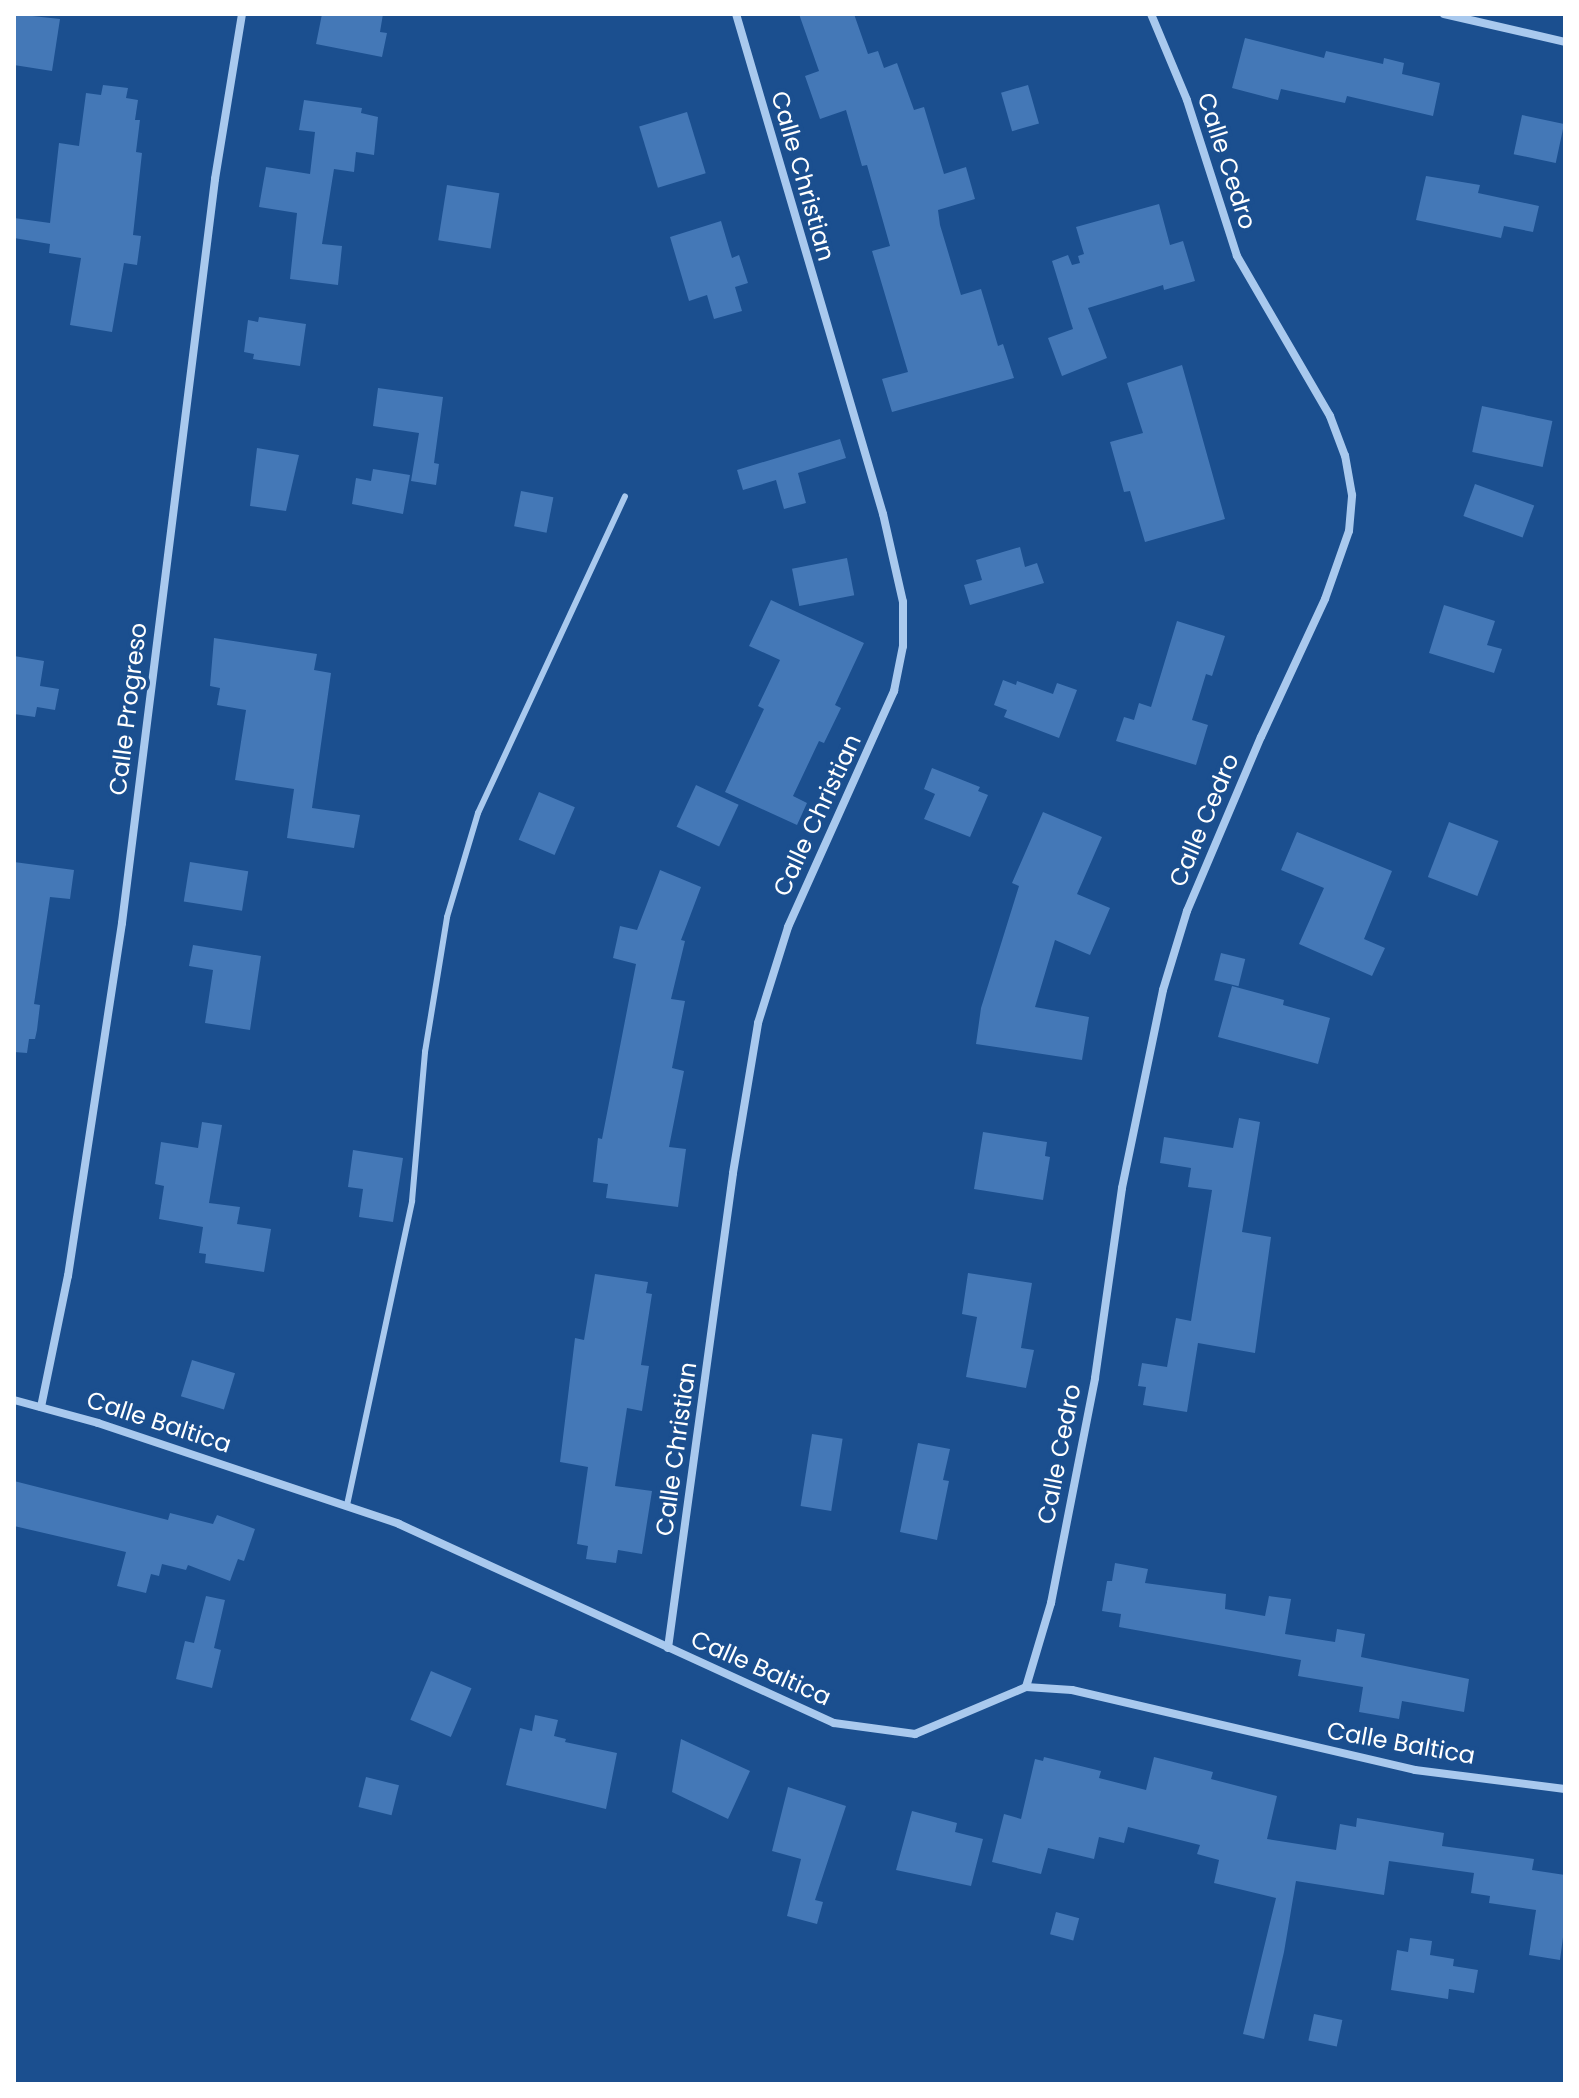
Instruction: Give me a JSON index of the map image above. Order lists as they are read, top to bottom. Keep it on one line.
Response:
{"streets":{"street":["Calle Cedro","Calle Christian","Calle Progreso","Calle Baltica"]},"crossings":[["Calle Cedro","Calle Baltica"],["Calle Christian","Calle Baltica"],["Calle Progreso","Calle Baltica"]]}
